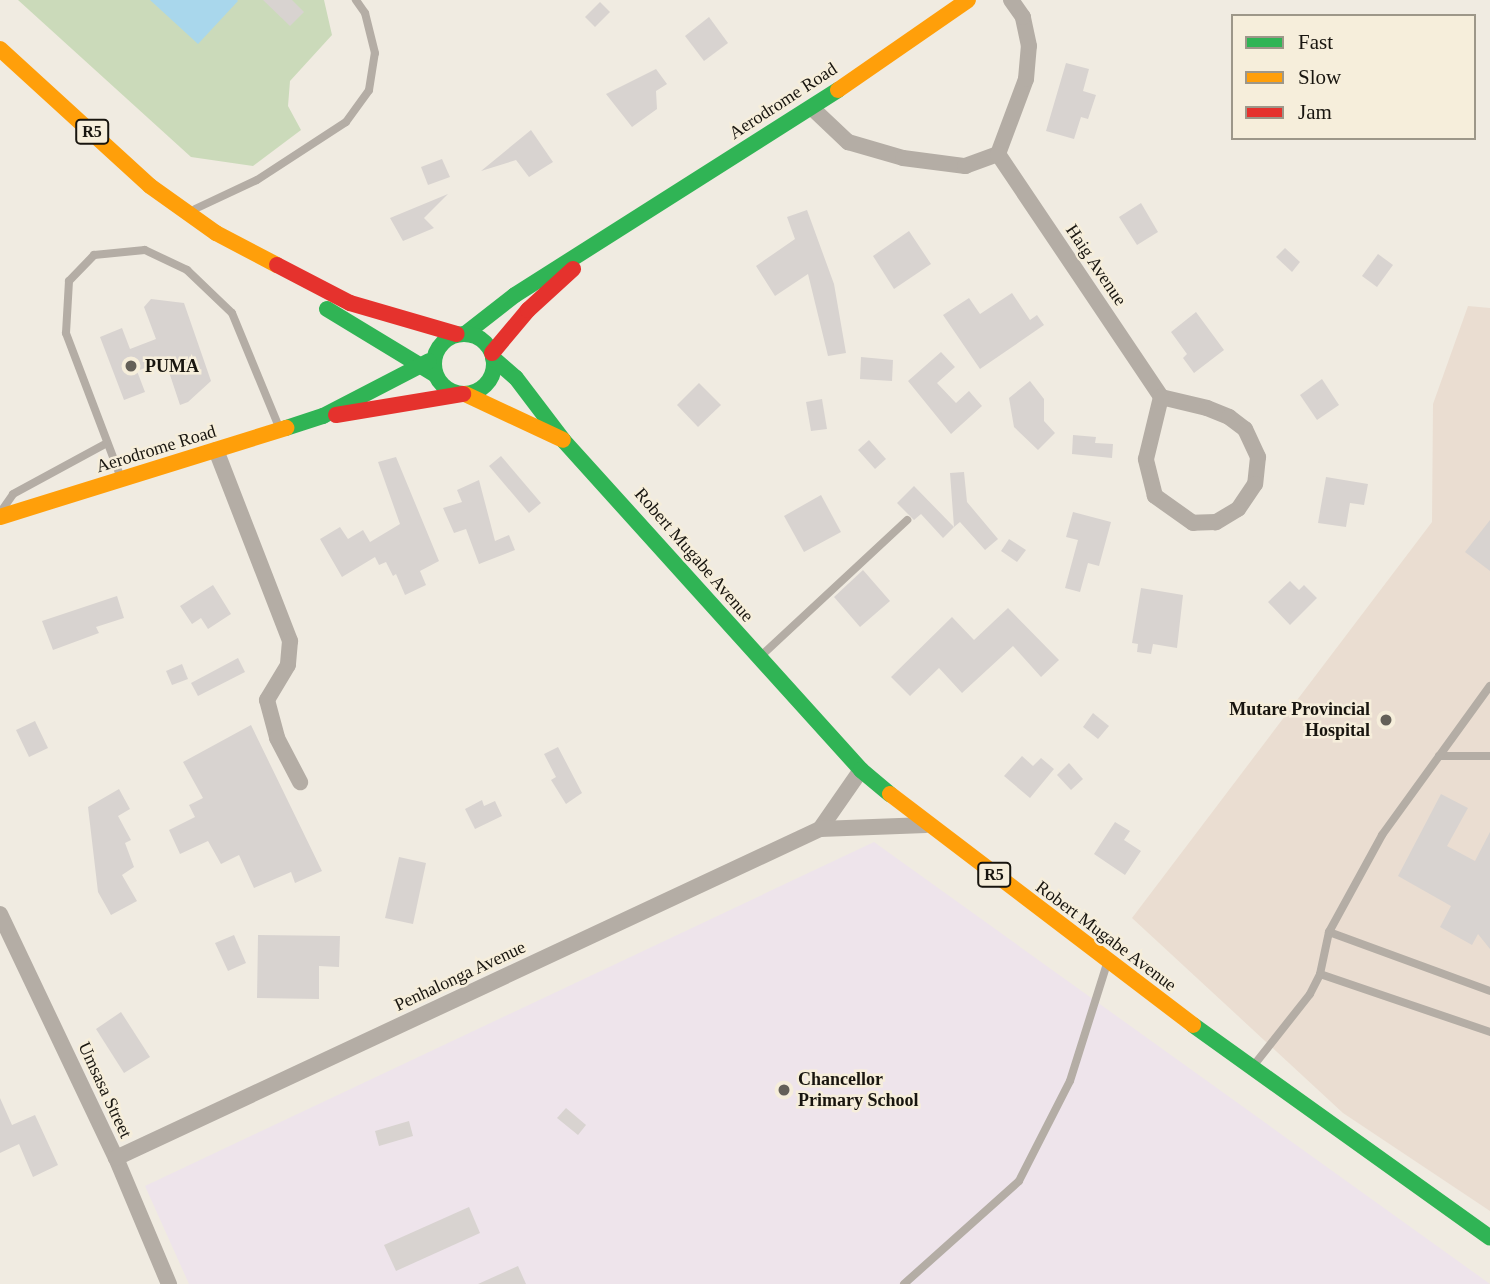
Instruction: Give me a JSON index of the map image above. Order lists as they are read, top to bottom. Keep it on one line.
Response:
{"streets":{"main road":["Aerodrome Road","R5","Robert Mugabe Avenue"],"street":["Haig Avenue","Penhalonga Avenue","Umsasa Street"]},"crossings":[["Aerodrome Road","R5"],["Aerodrome Road","Robert Mugabe Avenue"],["R5","Robert Mugabe Avenue"],["Robert Mugabe Avenue","Penhalonga Avenue"],["Penhalonga Avenue","Umsasa Street"]],"places":["PUMA","Mutare Provincial Hospital","Chancellor Primary School"],"legend":["Fast","Slow","Jam"]}
